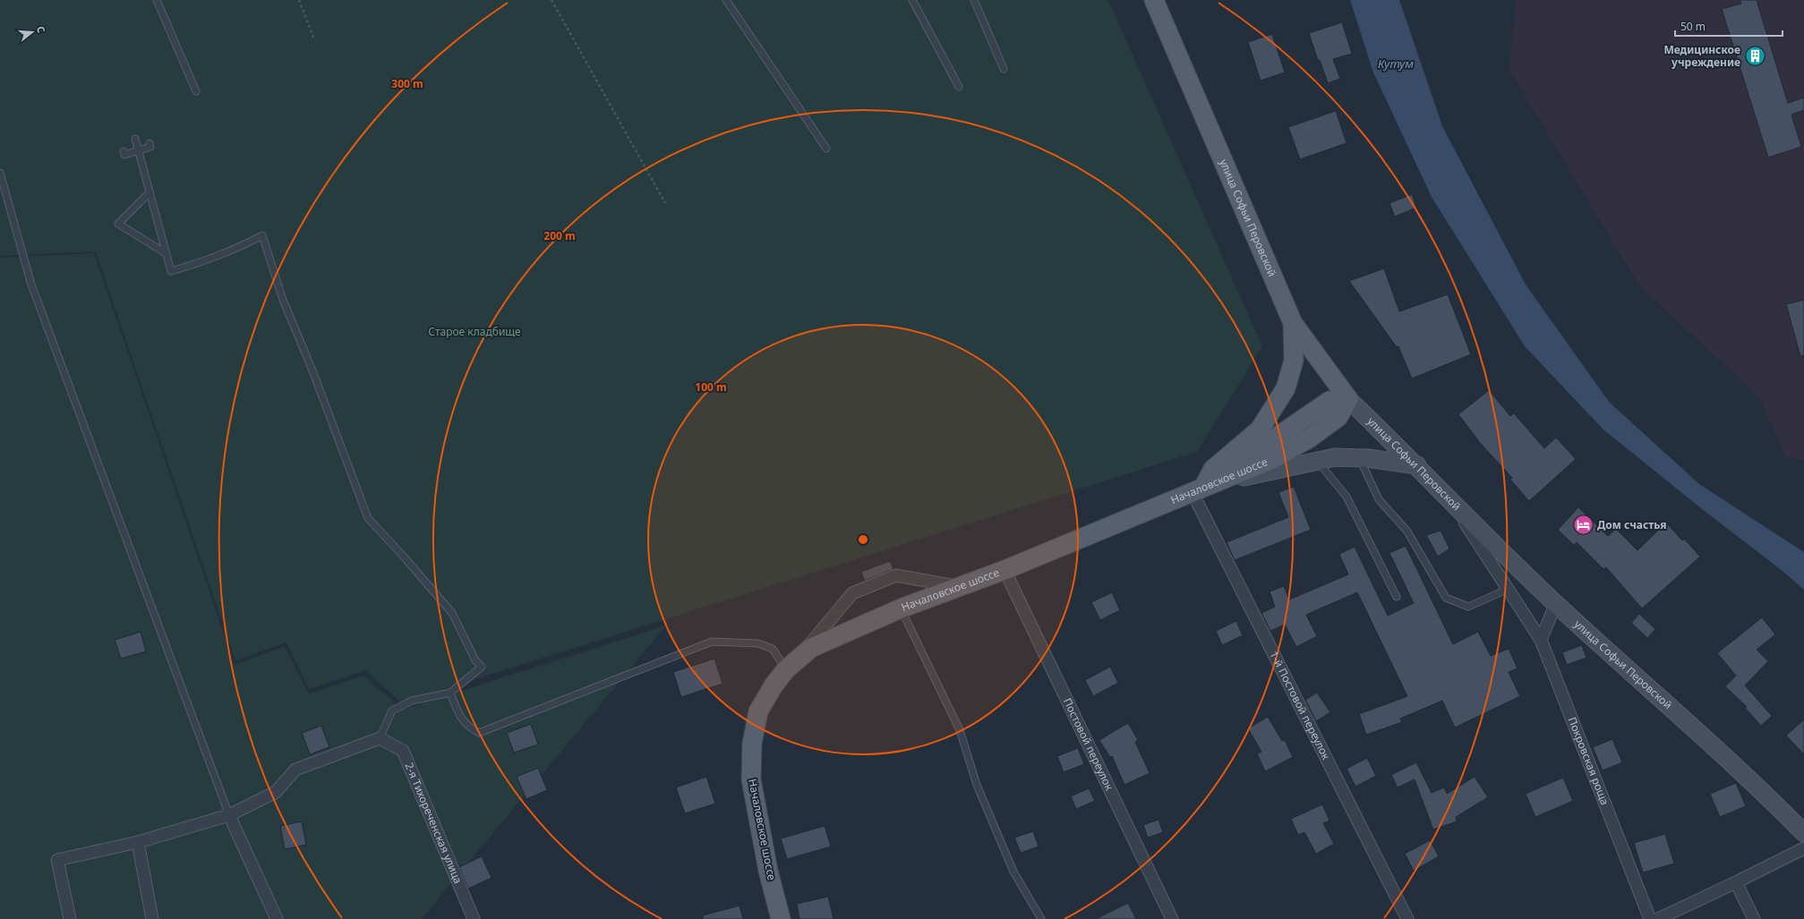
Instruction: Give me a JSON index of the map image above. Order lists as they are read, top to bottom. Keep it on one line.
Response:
{"streets":{"main road":["улица Софьи Перовской","Началовское шоссе"],"street":["1-й Постовой переулок","Постовой переулок","Покровская роща","2-я Тихореченская улица"]},"crossings":[["улица Софьи Перовской","Началовское шоссе"],["улица Софьи Перовской","Покровская роща"],["Началовское шоссе","1-й Постовой переулок"],["Началовское шоссе","Постовой переулок"]],"water":["Кутум"],"parks":["Старое кладбище"],"places":{"building":["Медицинское учреждение"],"hotel":["Дом счастья"]},"scale_bar":"50 m","north":"right","rings":["300 m","200 m","100 m"]}
